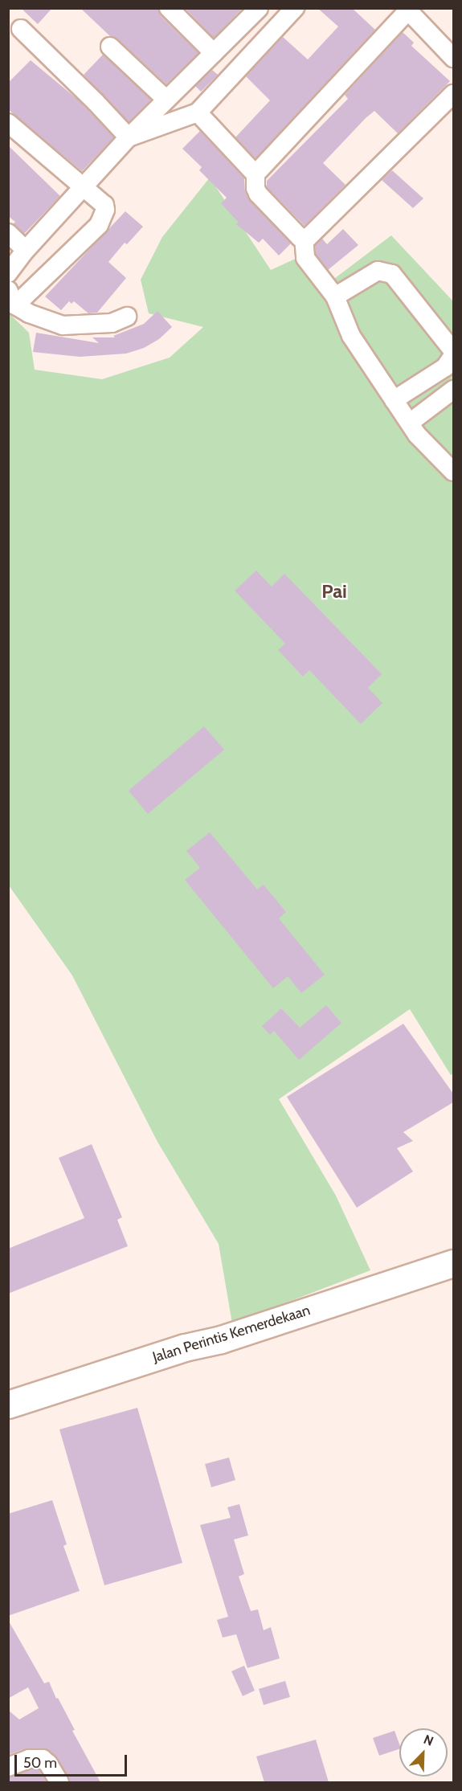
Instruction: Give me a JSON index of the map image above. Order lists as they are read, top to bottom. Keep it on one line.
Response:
{"streets":{"highway":["Jalan Perintis Kemerdekaan"]},"districts":["Pai"],"scale_bar":"50 m","north":"top right"}
